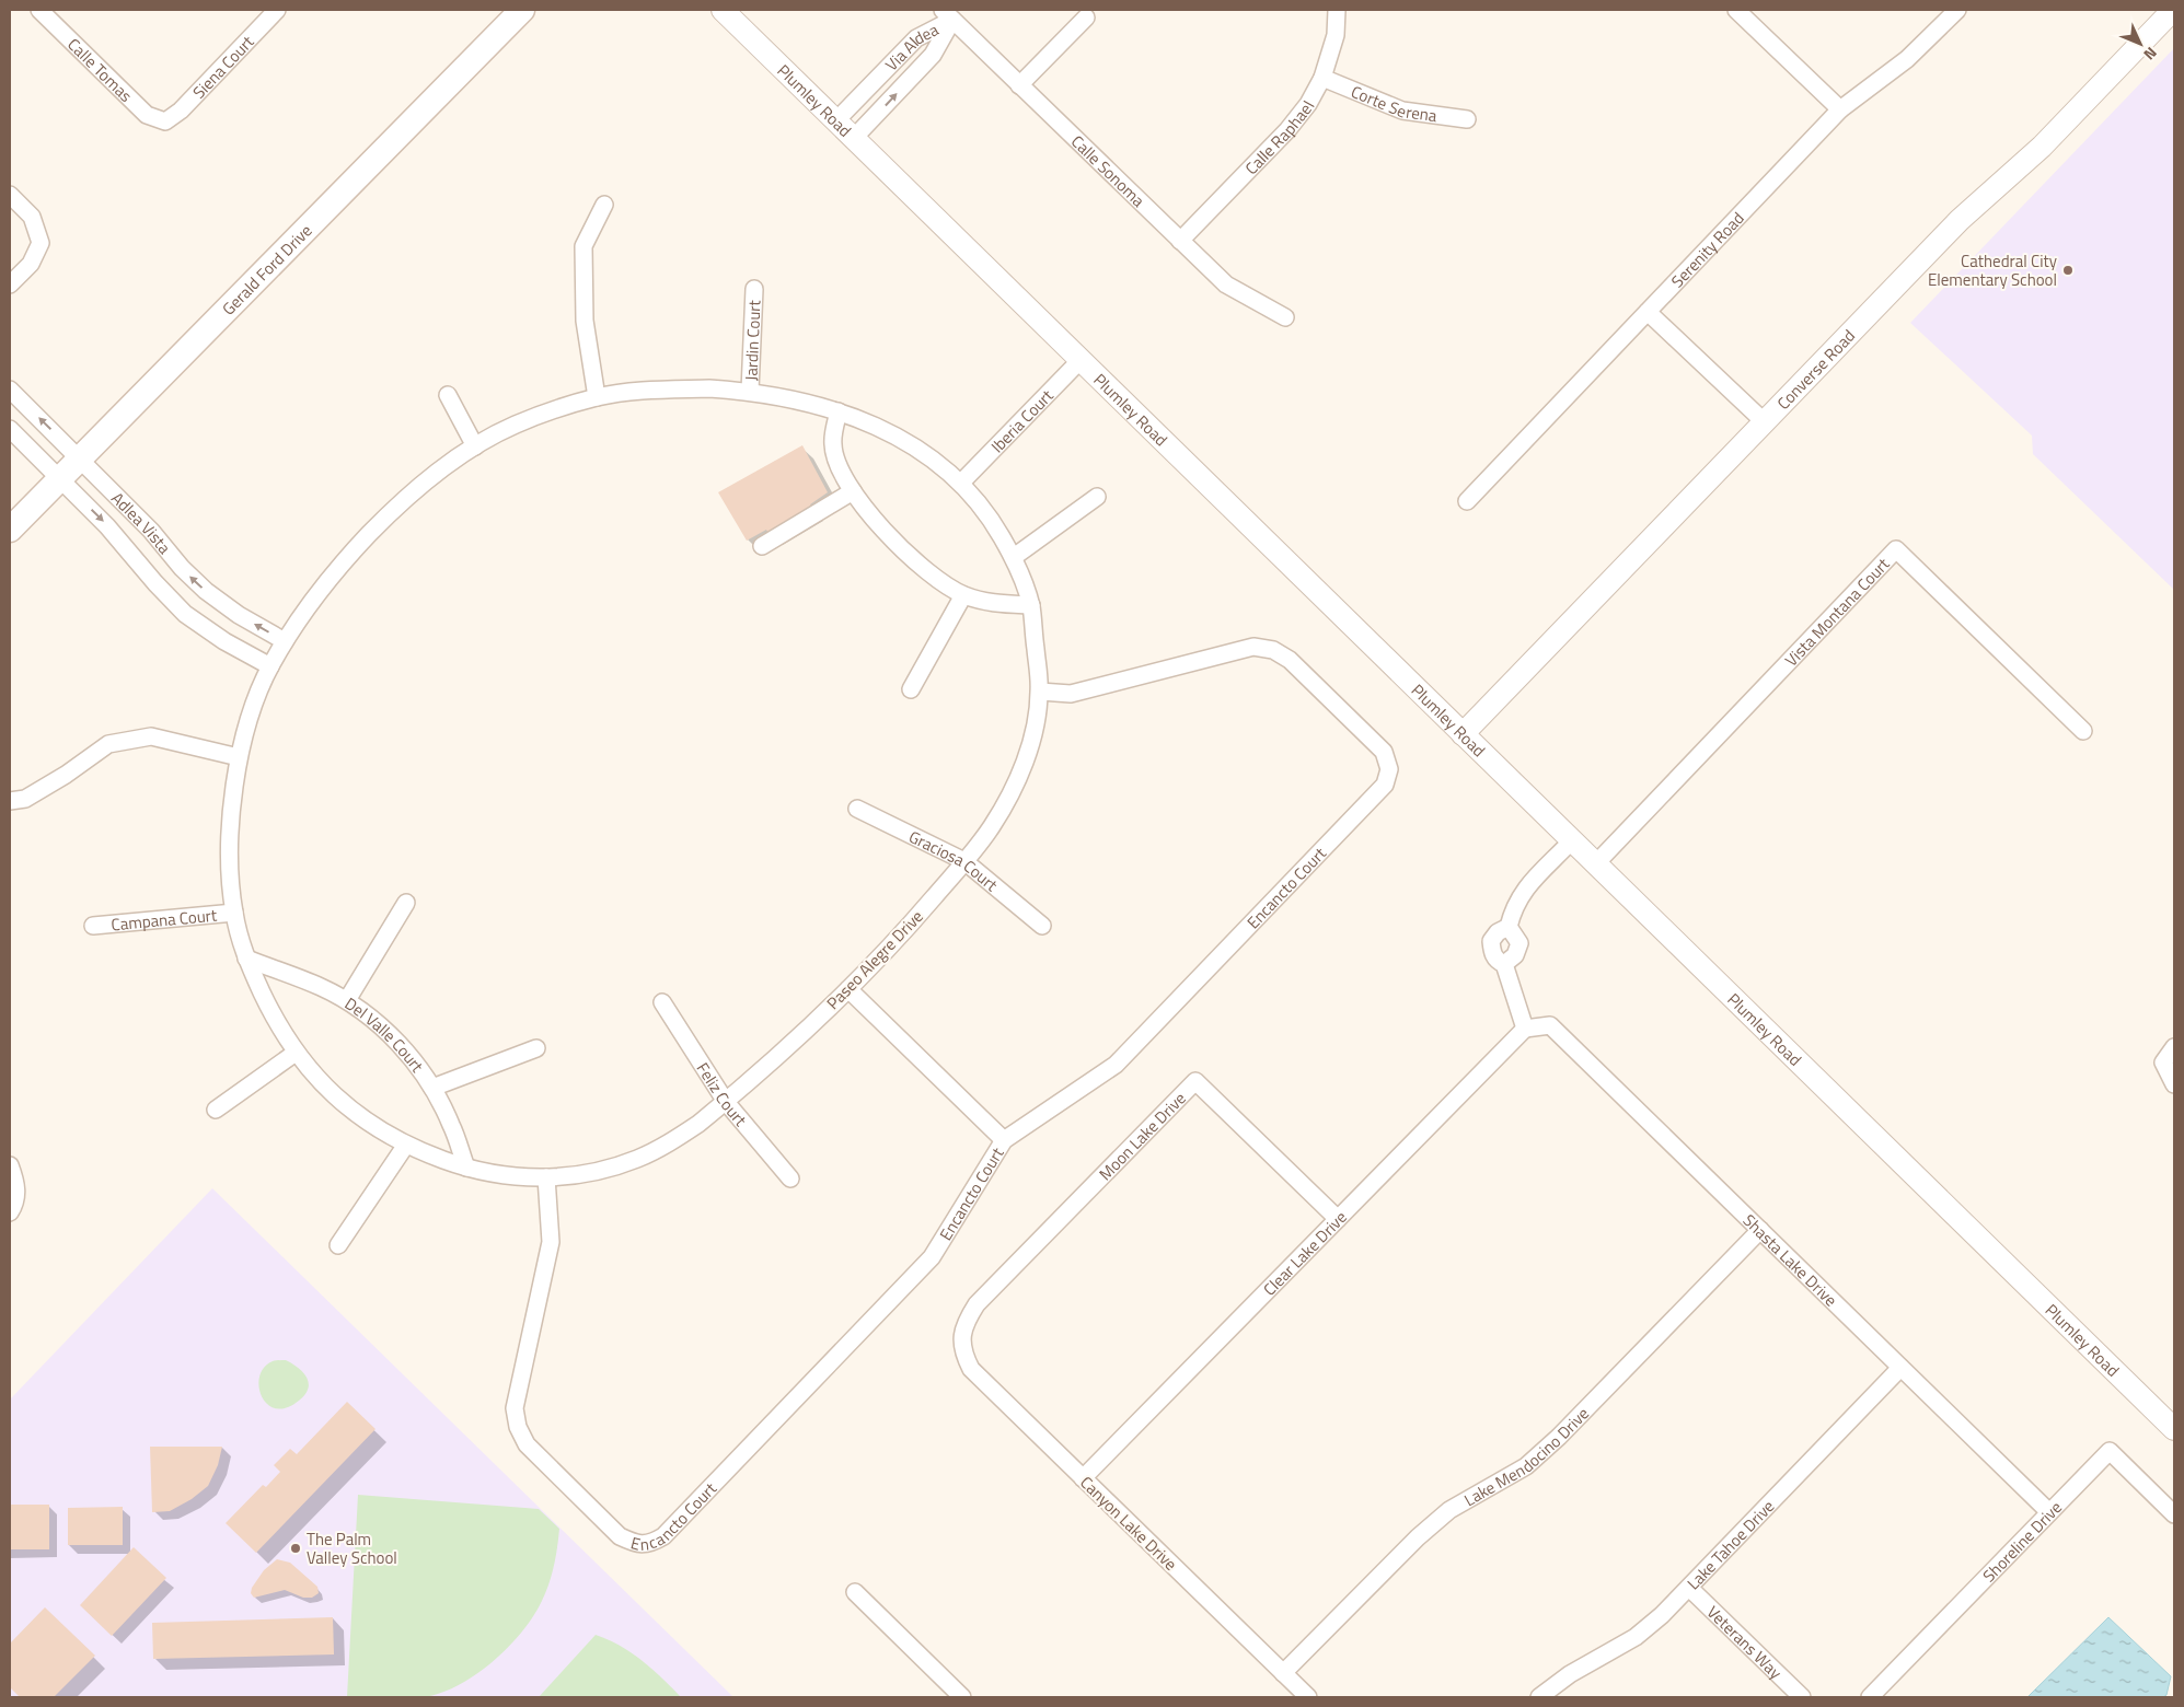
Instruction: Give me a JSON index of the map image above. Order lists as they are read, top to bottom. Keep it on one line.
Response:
{"streets":{"main road":["Gerald Ford Drive"],"street":["Via Aldea","Siena Court","Calle Tomas","Plumley Road","Corte Serena","Calle Raphael","Calle Sonoma","Serenity Road","Jardin Court","Converse Road","Iberia Court","Adlea Vista","Vista Montana Court","Graciosa Court","Encancto Court","Campana Court","Paseo Alegre Drive","Del Valle Court","Feliz Court","Moon Lake Drive","Clear Lake Drive","Shasta Lake Drive","Lake Mendocino Drive","Canyon Lake Drive","Shoreline Drive","Lake Tahoe Drive","Veterans Way"]},"crossings":[["Via Aldea","Plumley Road"],["Via Aldea","Calle Sonoma"],["Siena Court","Calle Tomas"],["Plumley Road","Converse Road"],["Plumley Road","Iberia Court"],["Plumley Road","Vista Montana Court"],["Corte Serena","Calle Raphael"],["Calle Raphael","Calle Sonoma"],["Gerald Ford Drive","Adlea Vista"],["Jardin Court","Paseo Alegre Drive"],["Iberia Court","Paseo Alegre Drive"],["Adlea Vista","Paseo Alegre Drive"],["Graciosa Court","Paseo Alegre Drive"],["Encancto Court","Paseo Alegre Drive"],["Campana Court","Paseo Alegre Drive"],["Paseo Alegre Drive","Del Valle Court"],["Paseo Alegre Drive","Feliz Court"],["Moon Lake Drive","Clear Lake Drive"],["Moon Lake Drive","Canyon Lake Drive"],["Clear Lake Drive","Shasta Lake Drive"],["Clear Lake Drive","Canyon Lake Drive"],["Shasta Lake Drive","Lake Mendocino Drive"],["Shasta Lake Drive","Shoreline Drive"],["Shasta Lake Drive","Lake Tahoe Drive"],["Lake Mendocino Drive","Canyon Lake Drive"],["Lake Tahoe Drive","Veterans Way"]],"places":["Cathedral City Elementary School","The Palm Valley School"],"north":"bottom right"}
